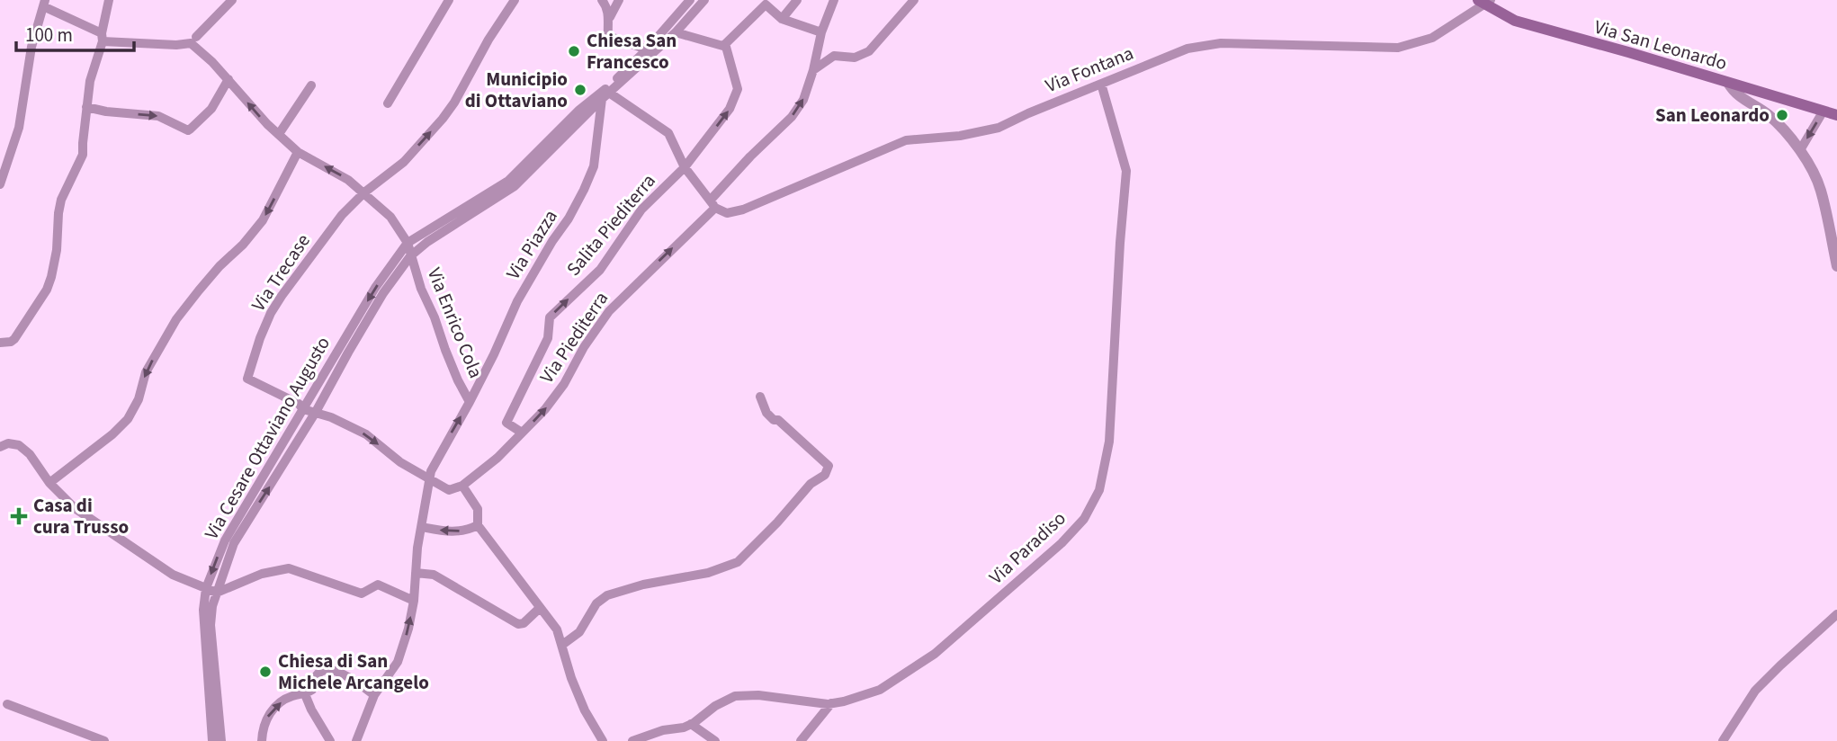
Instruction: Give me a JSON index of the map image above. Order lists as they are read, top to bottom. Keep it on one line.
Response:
{"streets":{"main road":["Via San Leonardo"],"street":["Via Fontana","Salita Piediterra","Via Piazza","Via Trecase","Via Enrico Cola","Via Piediterra","Via Cesare Ottaviano Augusto","Via Paradiso"]},"crossings":[["Via San Leonardo","Via Fontana"],["Via Fontana","Via Piediterra"],["Via Fontana","Via Paradiso"],["Salita Piediterra","Via Piediterra"],["Via Piazza","Via Enrico Cola"],["Via Piazza","Via Cesare Ottaviano Augusto"],["Via Trecase","Via Cesare Ottaviano Augusto"],["Via Enrico Cola","Via Cesare Ottaviano Augusto"]],"one_way":["Salita Piediterra","Via Enrico Cola","Via Piediterra"],"places":{"other":["Chiesa San Francesco","Municipio di Ottaviano","San Leonardo","Chiesa di San Michele Arcangelo"],"health":["Casa di cura Trusso"]},"scale_bar":"100 m"}
